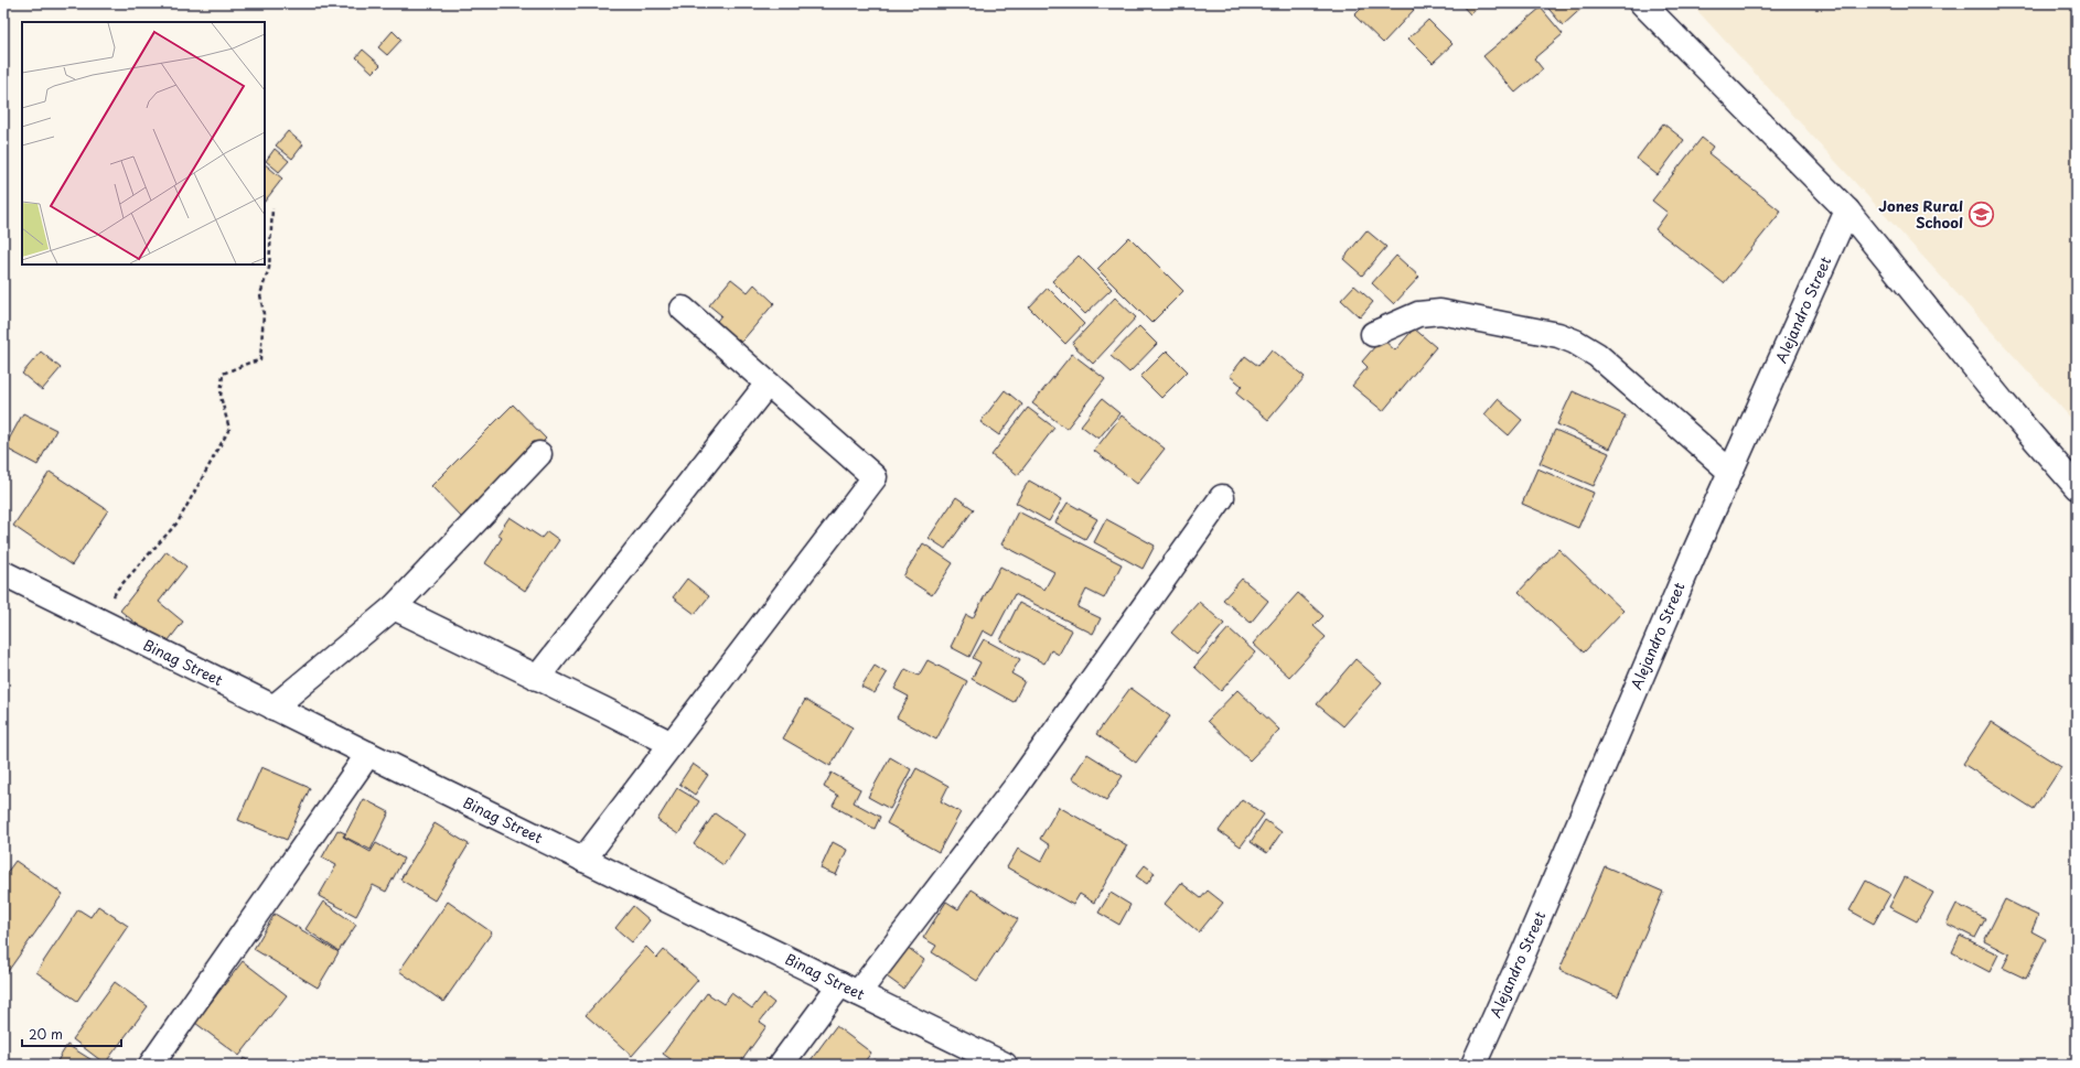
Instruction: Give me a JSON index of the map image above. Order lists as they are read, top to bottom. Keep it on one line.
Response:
{"streets":{"street":["Alejandro Street","Binag Street"]},"places":{"school or university":["Jones Rural School"]},"scale_bar":"20 m"}
